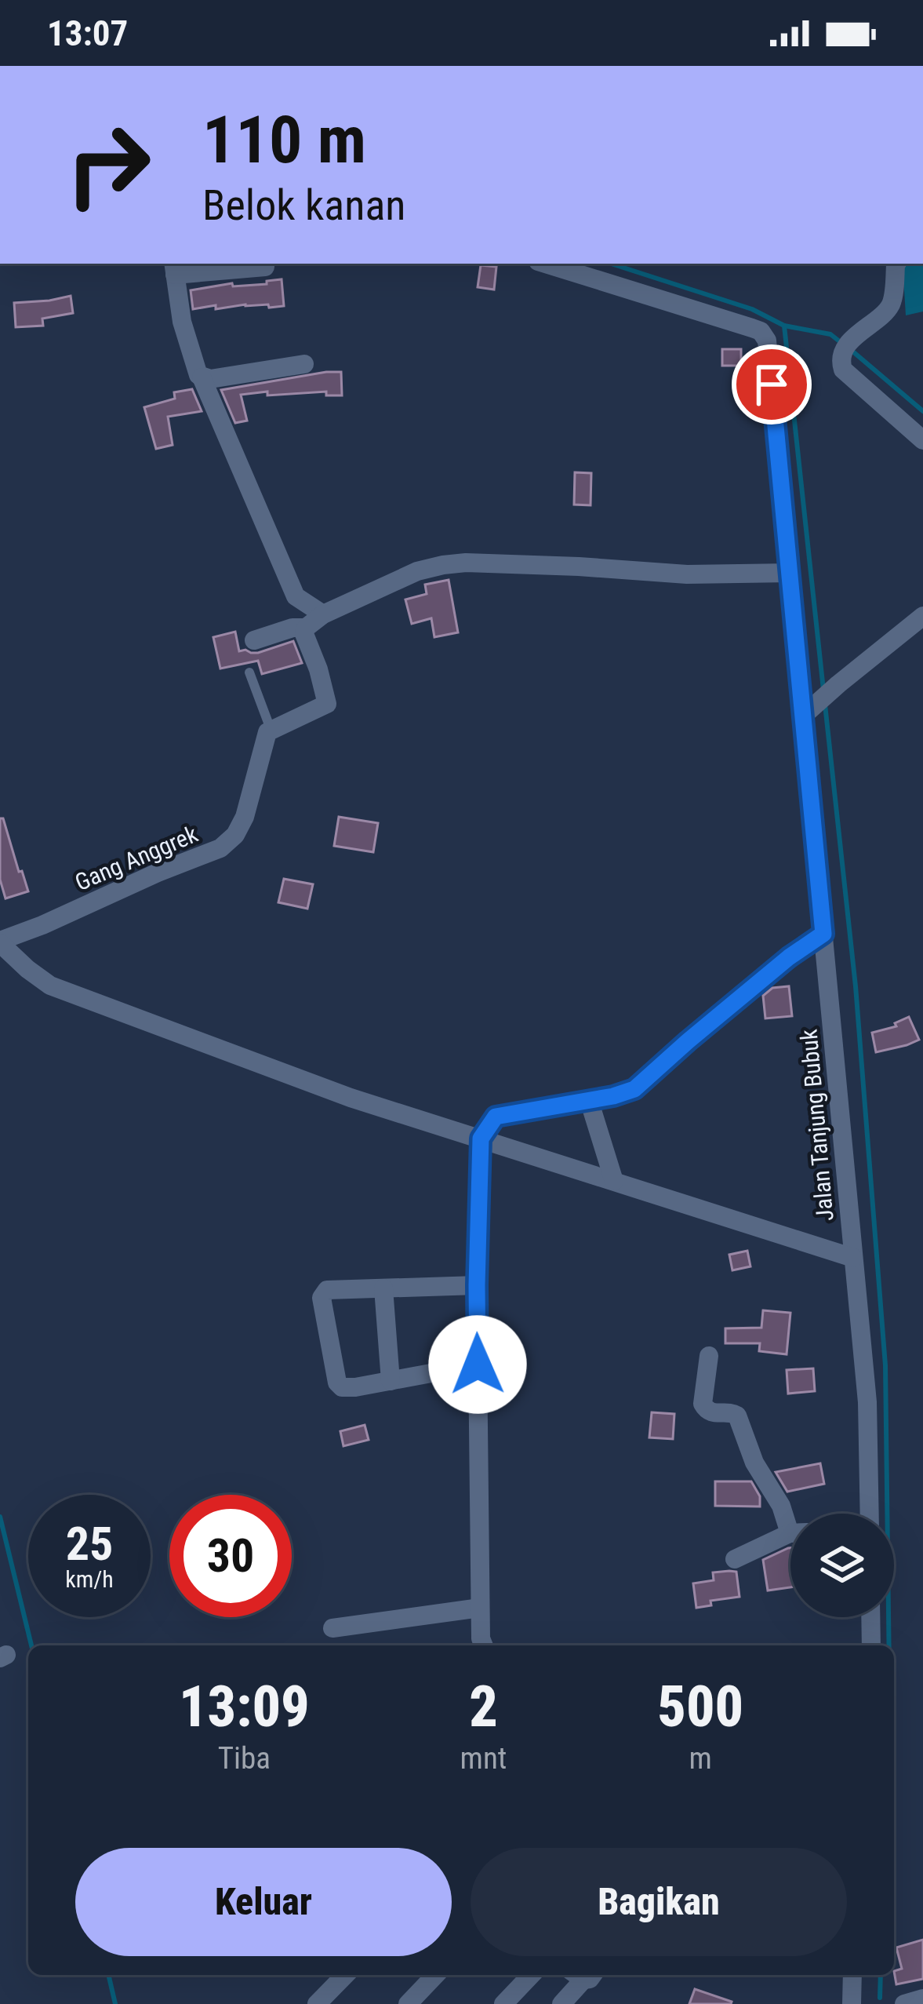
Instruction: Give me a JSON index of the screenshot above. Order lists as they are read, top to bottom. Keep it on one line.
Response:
{"streets":{"street":["Gang Anggrek","Jalan Tanjung Bubuk"]},"page":{"status":"13:07","turn":["110 m","Belok kanan"],"speed":"25 km/h","limit":"30","eta":["13:09","Tiba","2","mnt","500","m"],"buttons":["Keluar","Bagikan"]}}
